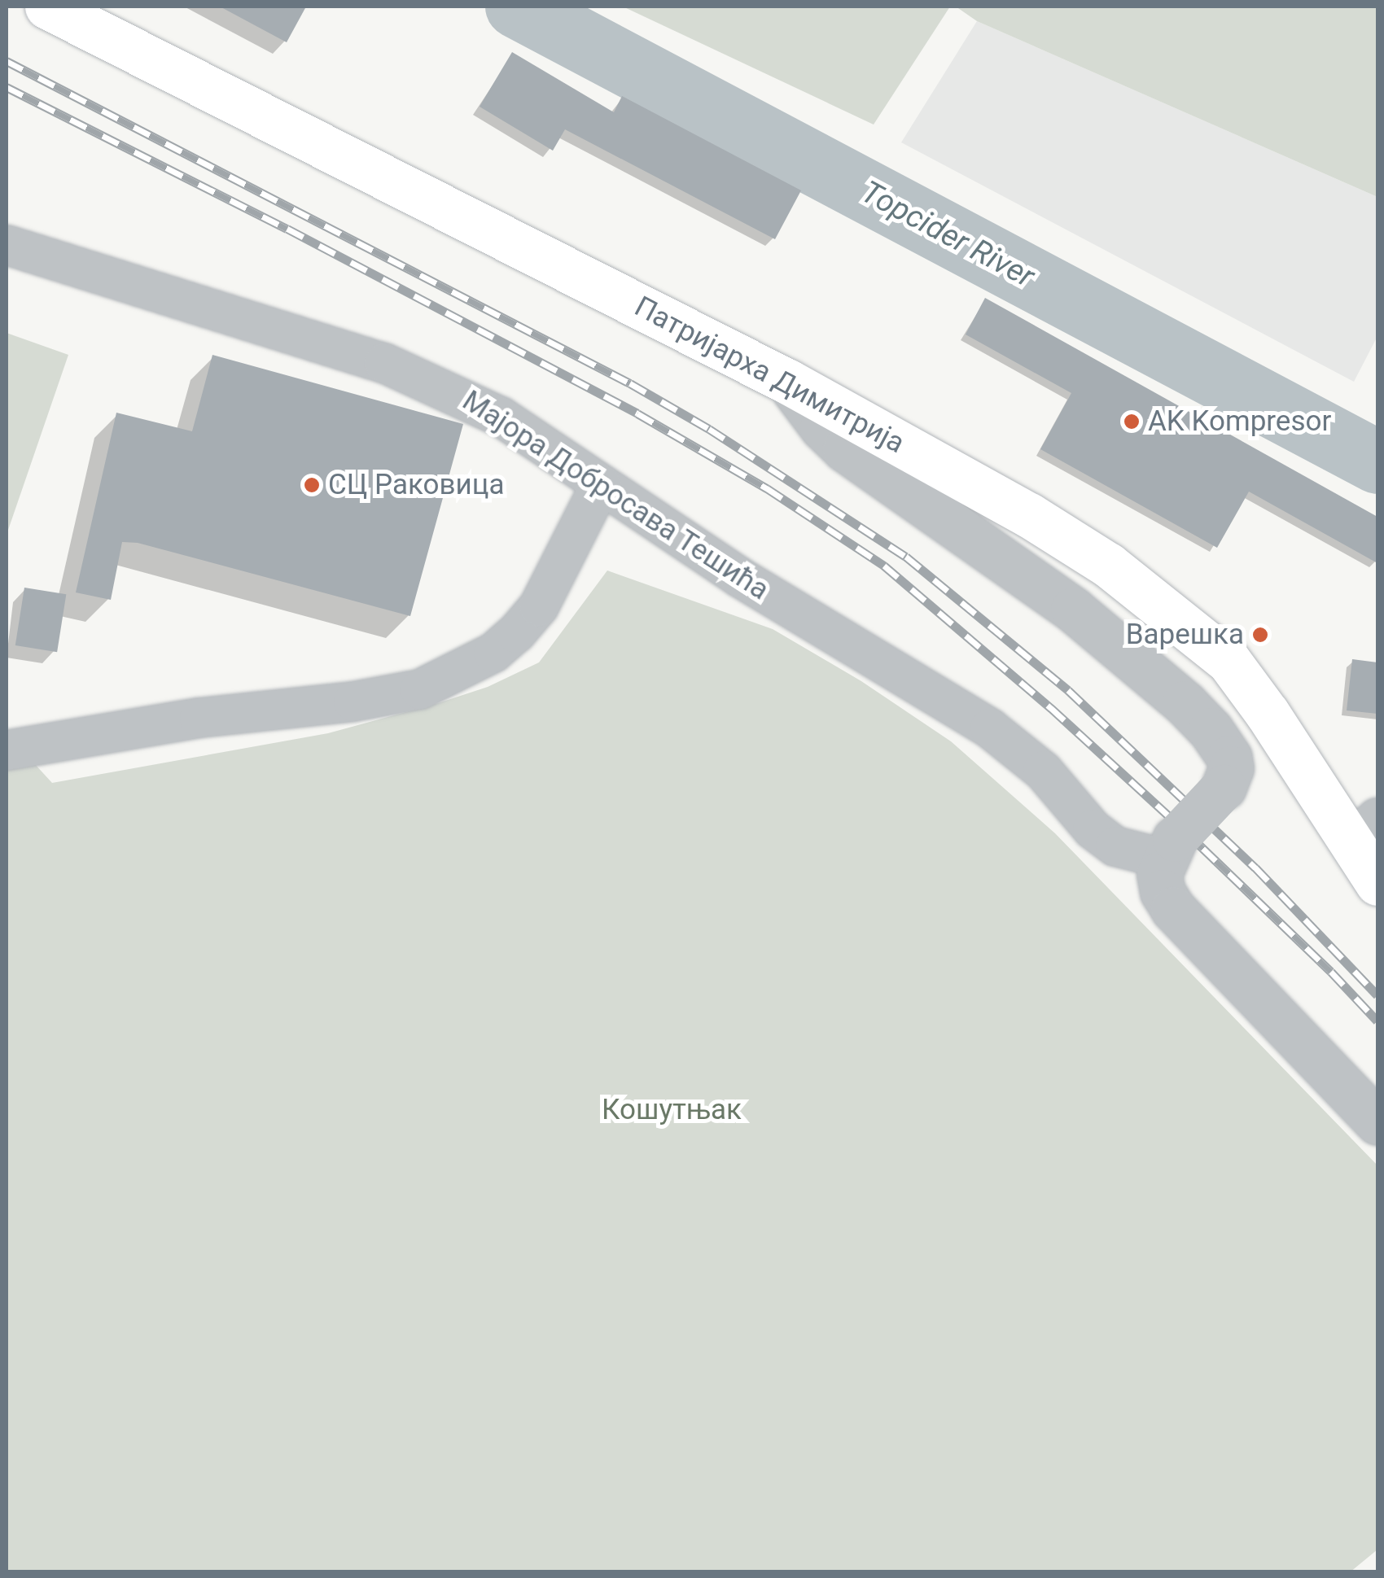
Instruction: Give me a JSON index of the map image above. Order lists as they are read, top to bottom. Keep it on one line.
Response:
{"streets":{"main road":["Патријарха Димитрија"],"street":["Мајора Добросава Тешића"]},"water":["Topcider River"],"parks":["Кошутњак"],"places":["AK Kompresor","СЦ Раковица","Варешка"]}
